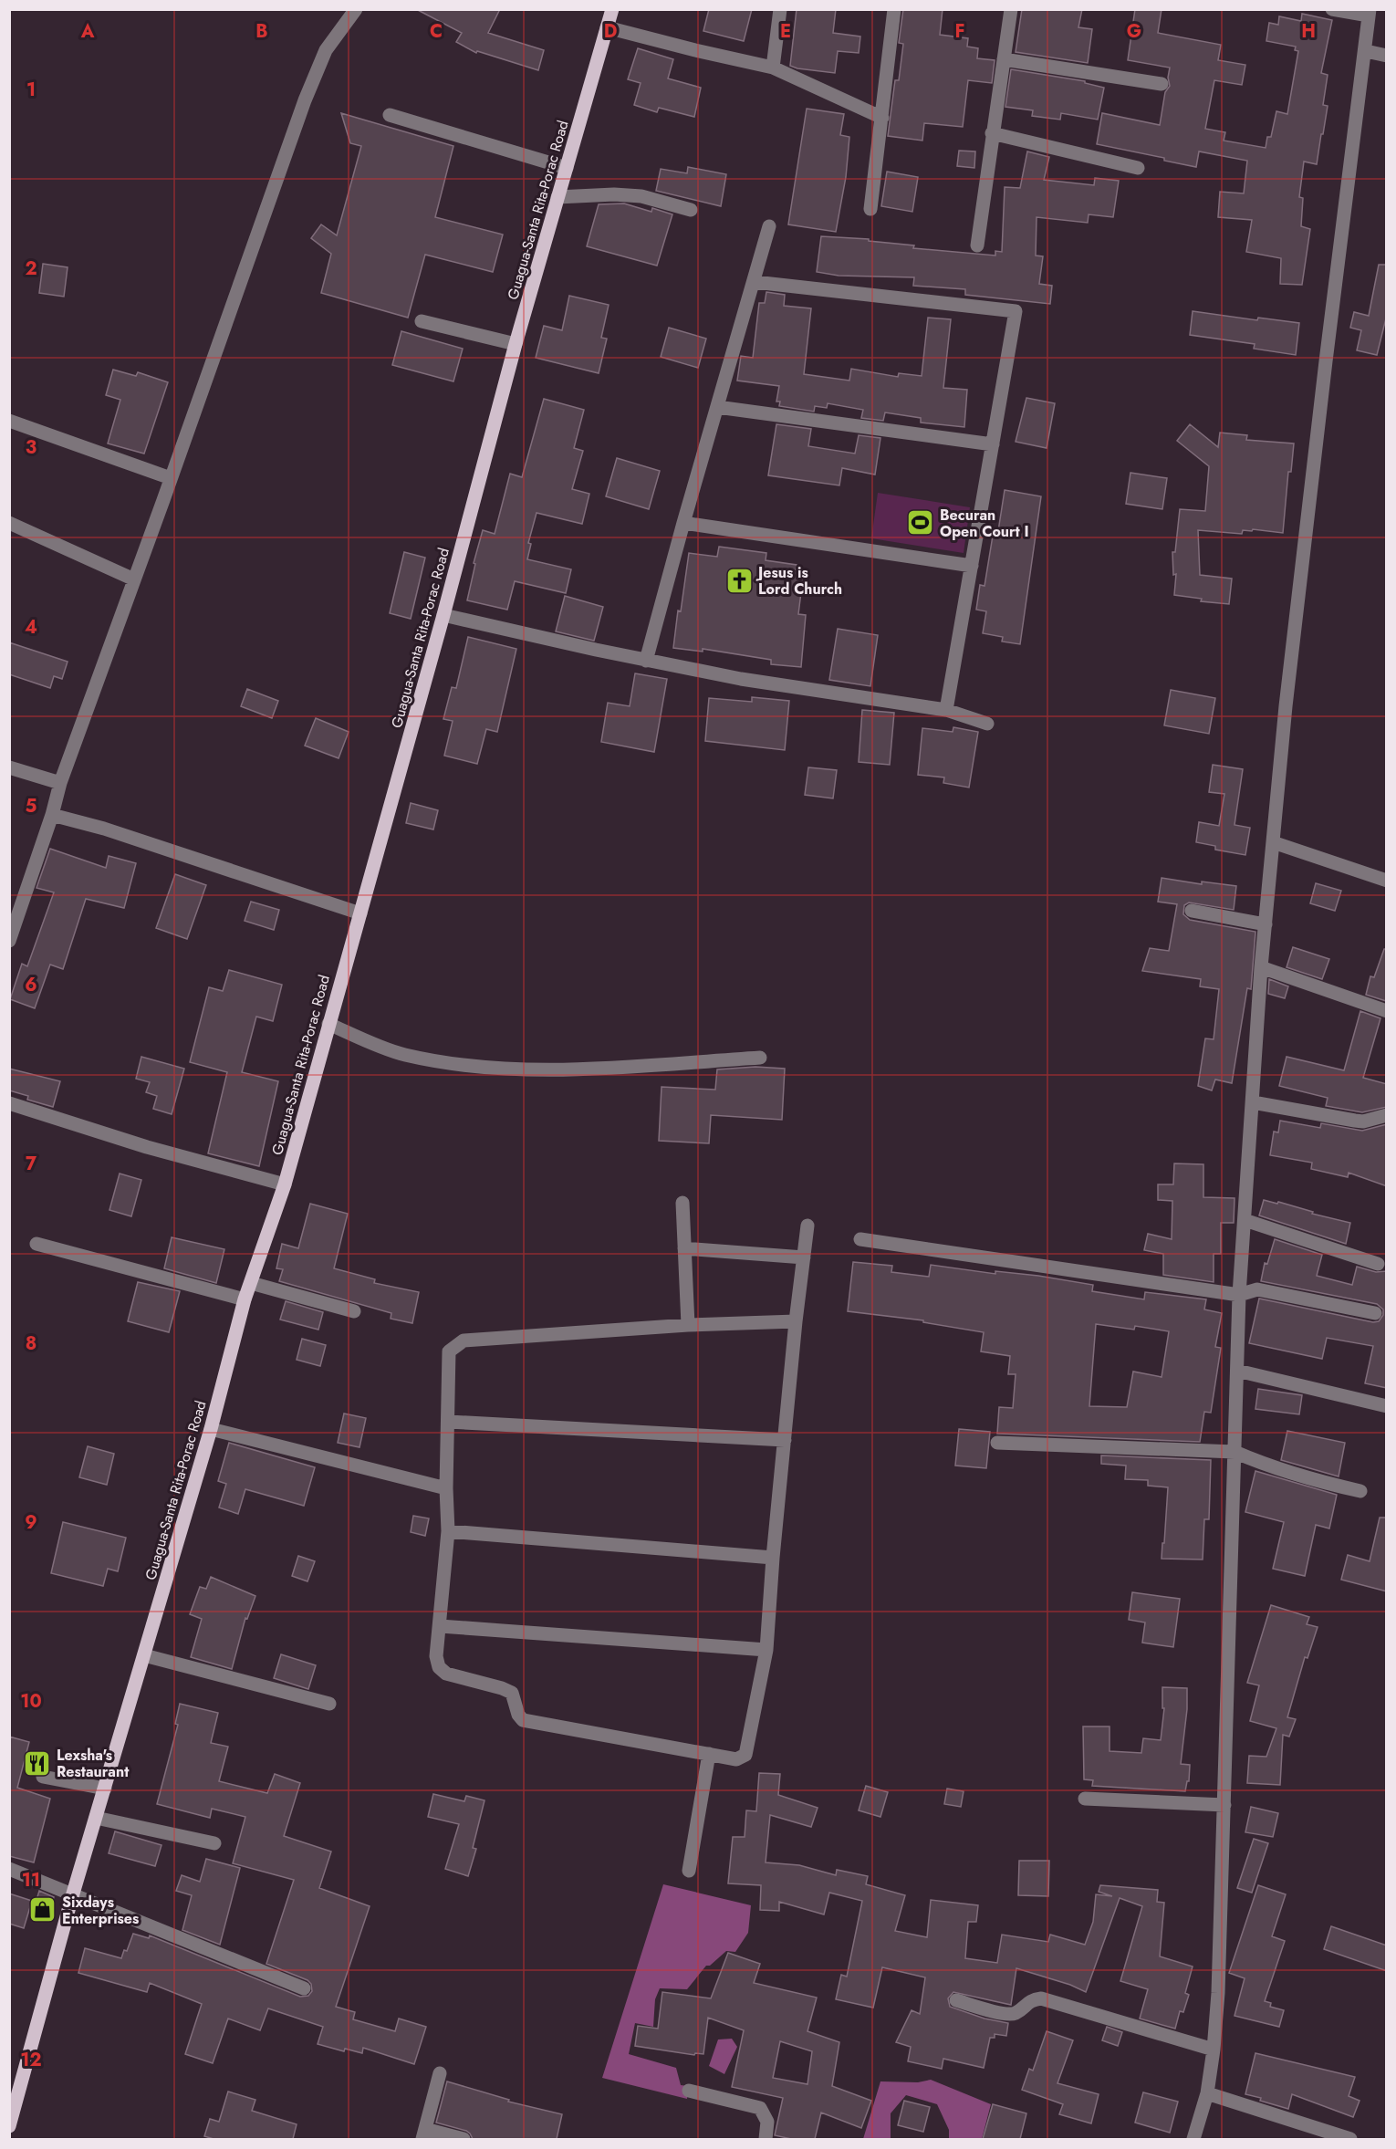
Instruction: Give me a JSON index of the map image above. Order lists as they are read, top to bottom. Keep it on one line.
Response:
{"streets":{"main road":["Guagua-Santa Rita-Porac Road"]},"places":{"sports":["Becuran Open Court I"],"church":["Jesus is Lord Church"],"restaurant":["Lexsha's Restaurant"],"shop":["Sixdays Enterprises"]},"grid":{"columns":["A","B","C","D","E","F","G","H"],"rows":["1","2","3","4","5","6","7","8","9","10","11","12"]}}
